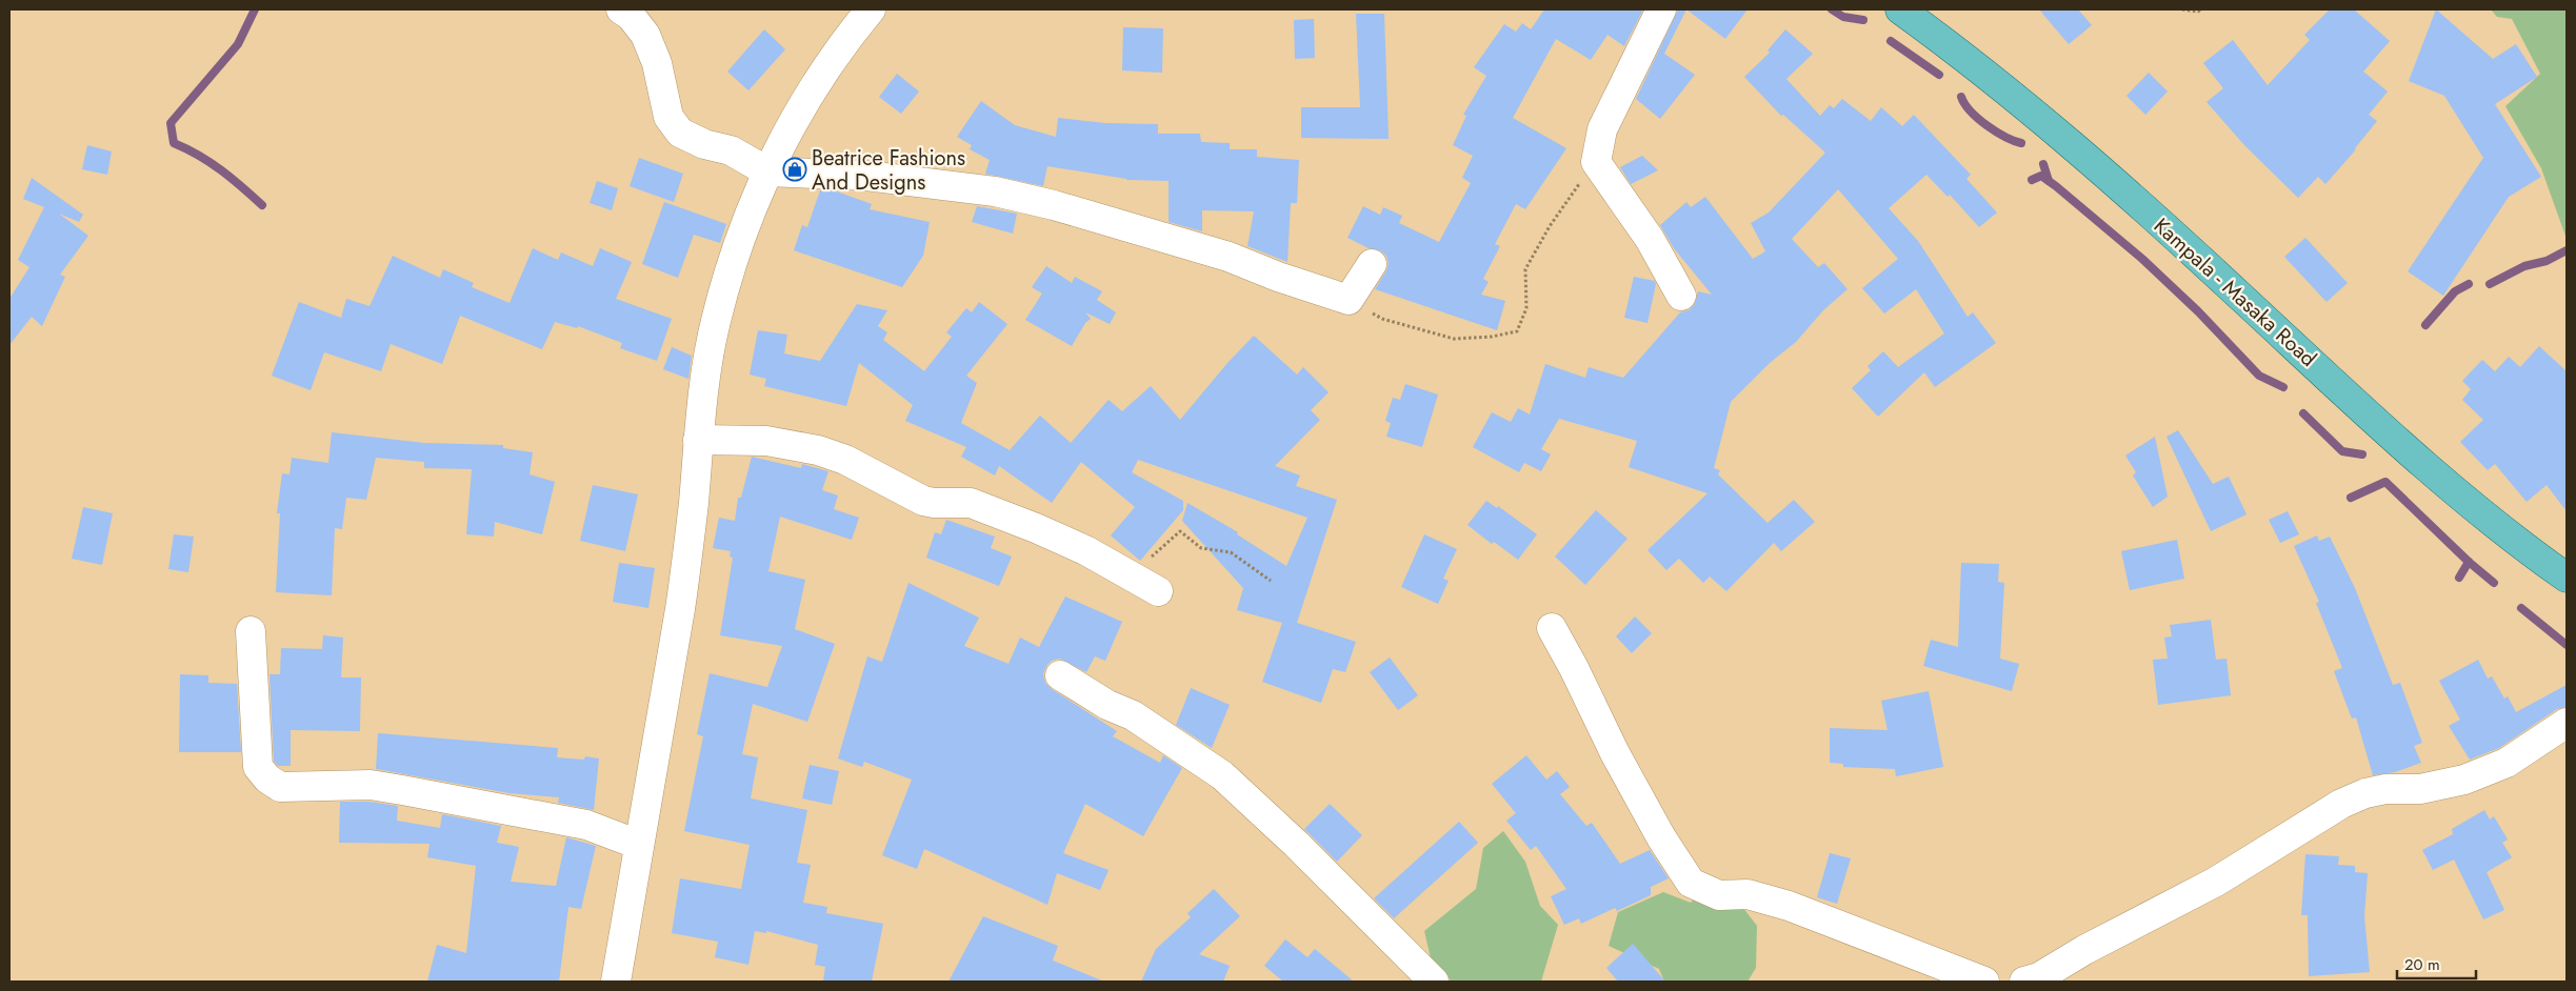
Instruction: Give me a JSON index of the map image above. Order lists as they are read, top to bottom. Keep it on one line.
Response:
{"streets":{"main road":["Kampala - Masaka Road"]},"places":{"shop":["Beatrice Fashions And Designs"]},"scale_bar":"20 m"}
